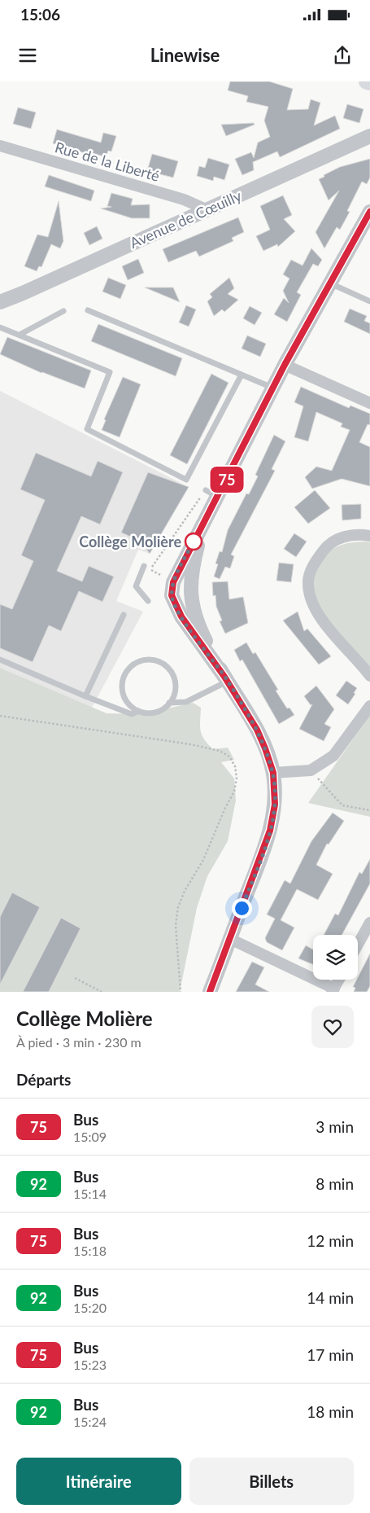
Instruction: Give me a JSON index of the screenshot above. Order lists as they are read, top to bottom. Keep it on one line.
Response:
{"streets":{"street":["Rue de la Liberté","Avenue de Cœuilly"]},"crossings":[["Rue de la Liberté","Avenue de Cœuilly"]],"places":["Collège Molière"],"lines":["bus line 75"],"page":{"status":"15:06","header":"Linewise","on_map":"75","heading":[["Collège Molière","À pied · 3 min · 230 m"],"Départs"],"list":[{"mark":"75","name":"Bus","note":"15:09","value":"3 min"},{"mark":"92","name":"Bus","note":"15:14","value":"8 min"},{"mark":"75","name":"Bus","note":"15:18","value":"12 min"},{"mark":"92","name":"Bus","note":"15:20","value":"14 min"},{"mark":"75","name":"Bus","note":"15:23","value":"17 min"},{"mark":"92","name":"Bus","note":"15:24","value":"18 min"}],"buttons":["Itinéraire","Billets"]}}
